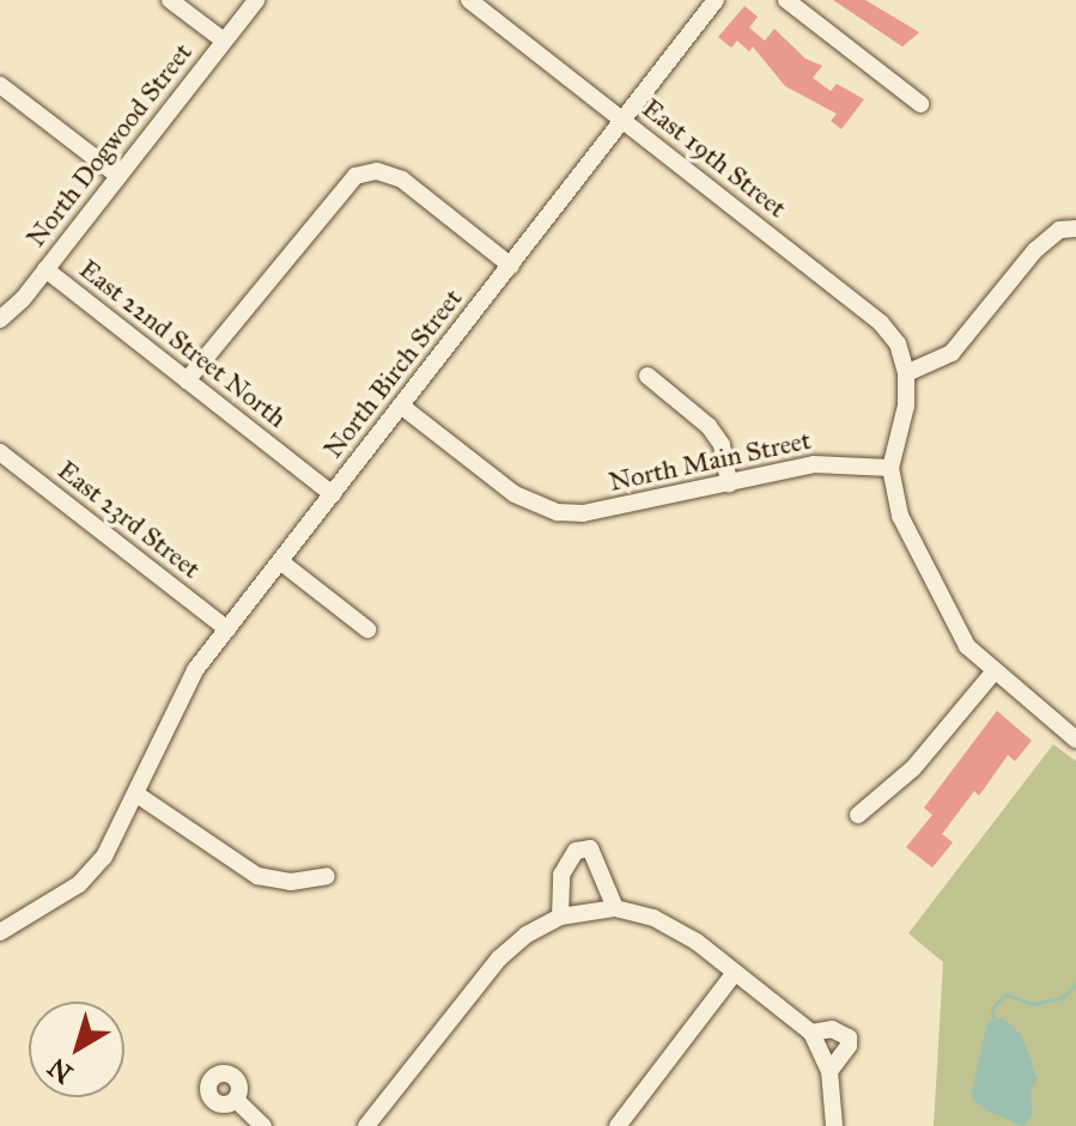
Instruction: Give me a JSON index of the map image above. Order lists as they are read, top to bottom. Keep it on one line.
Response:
{"streets":{"street":["North Dogwood Street","East 19th Street","East 22nd Street North","North Birch Street","North Main Street","East 23rd Street"]},"crossings":[["North Dogwood Street","East 22nd Street North"],["East 19th Street","North Birch Street"],["East 22nd Street North","North Birch Street"],["North Birch Street","North Main Street"],["North Birch Street","East 23rd Street"]],"north":"bottom left"}
